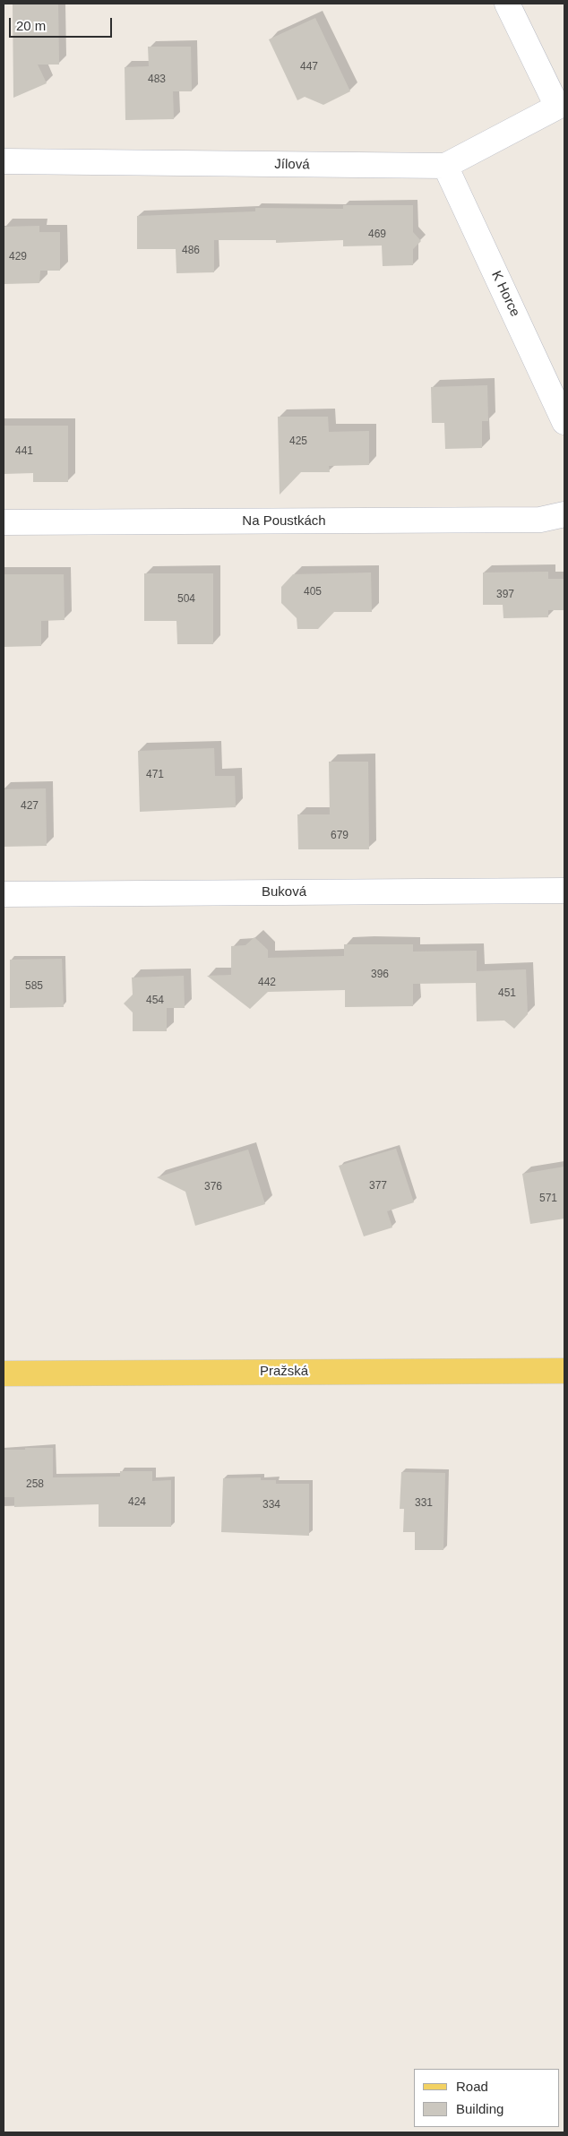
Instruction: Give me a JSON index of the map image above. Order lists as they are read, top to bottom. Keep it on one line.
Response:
{"streets":{"main road":["Pražská"],"street":["Jílová","K Horce","Na Poustkách","Buková"]},"crossings":[["Jílová","K Horce"]],"house_numbers":["447","483","469","486","429","425","441","405","397","504","471","427","679","396","442","585","451","454","377","376","571","258","424","331","334"],"legend":["Road","Building"],"scale_bar":"20 m"}
